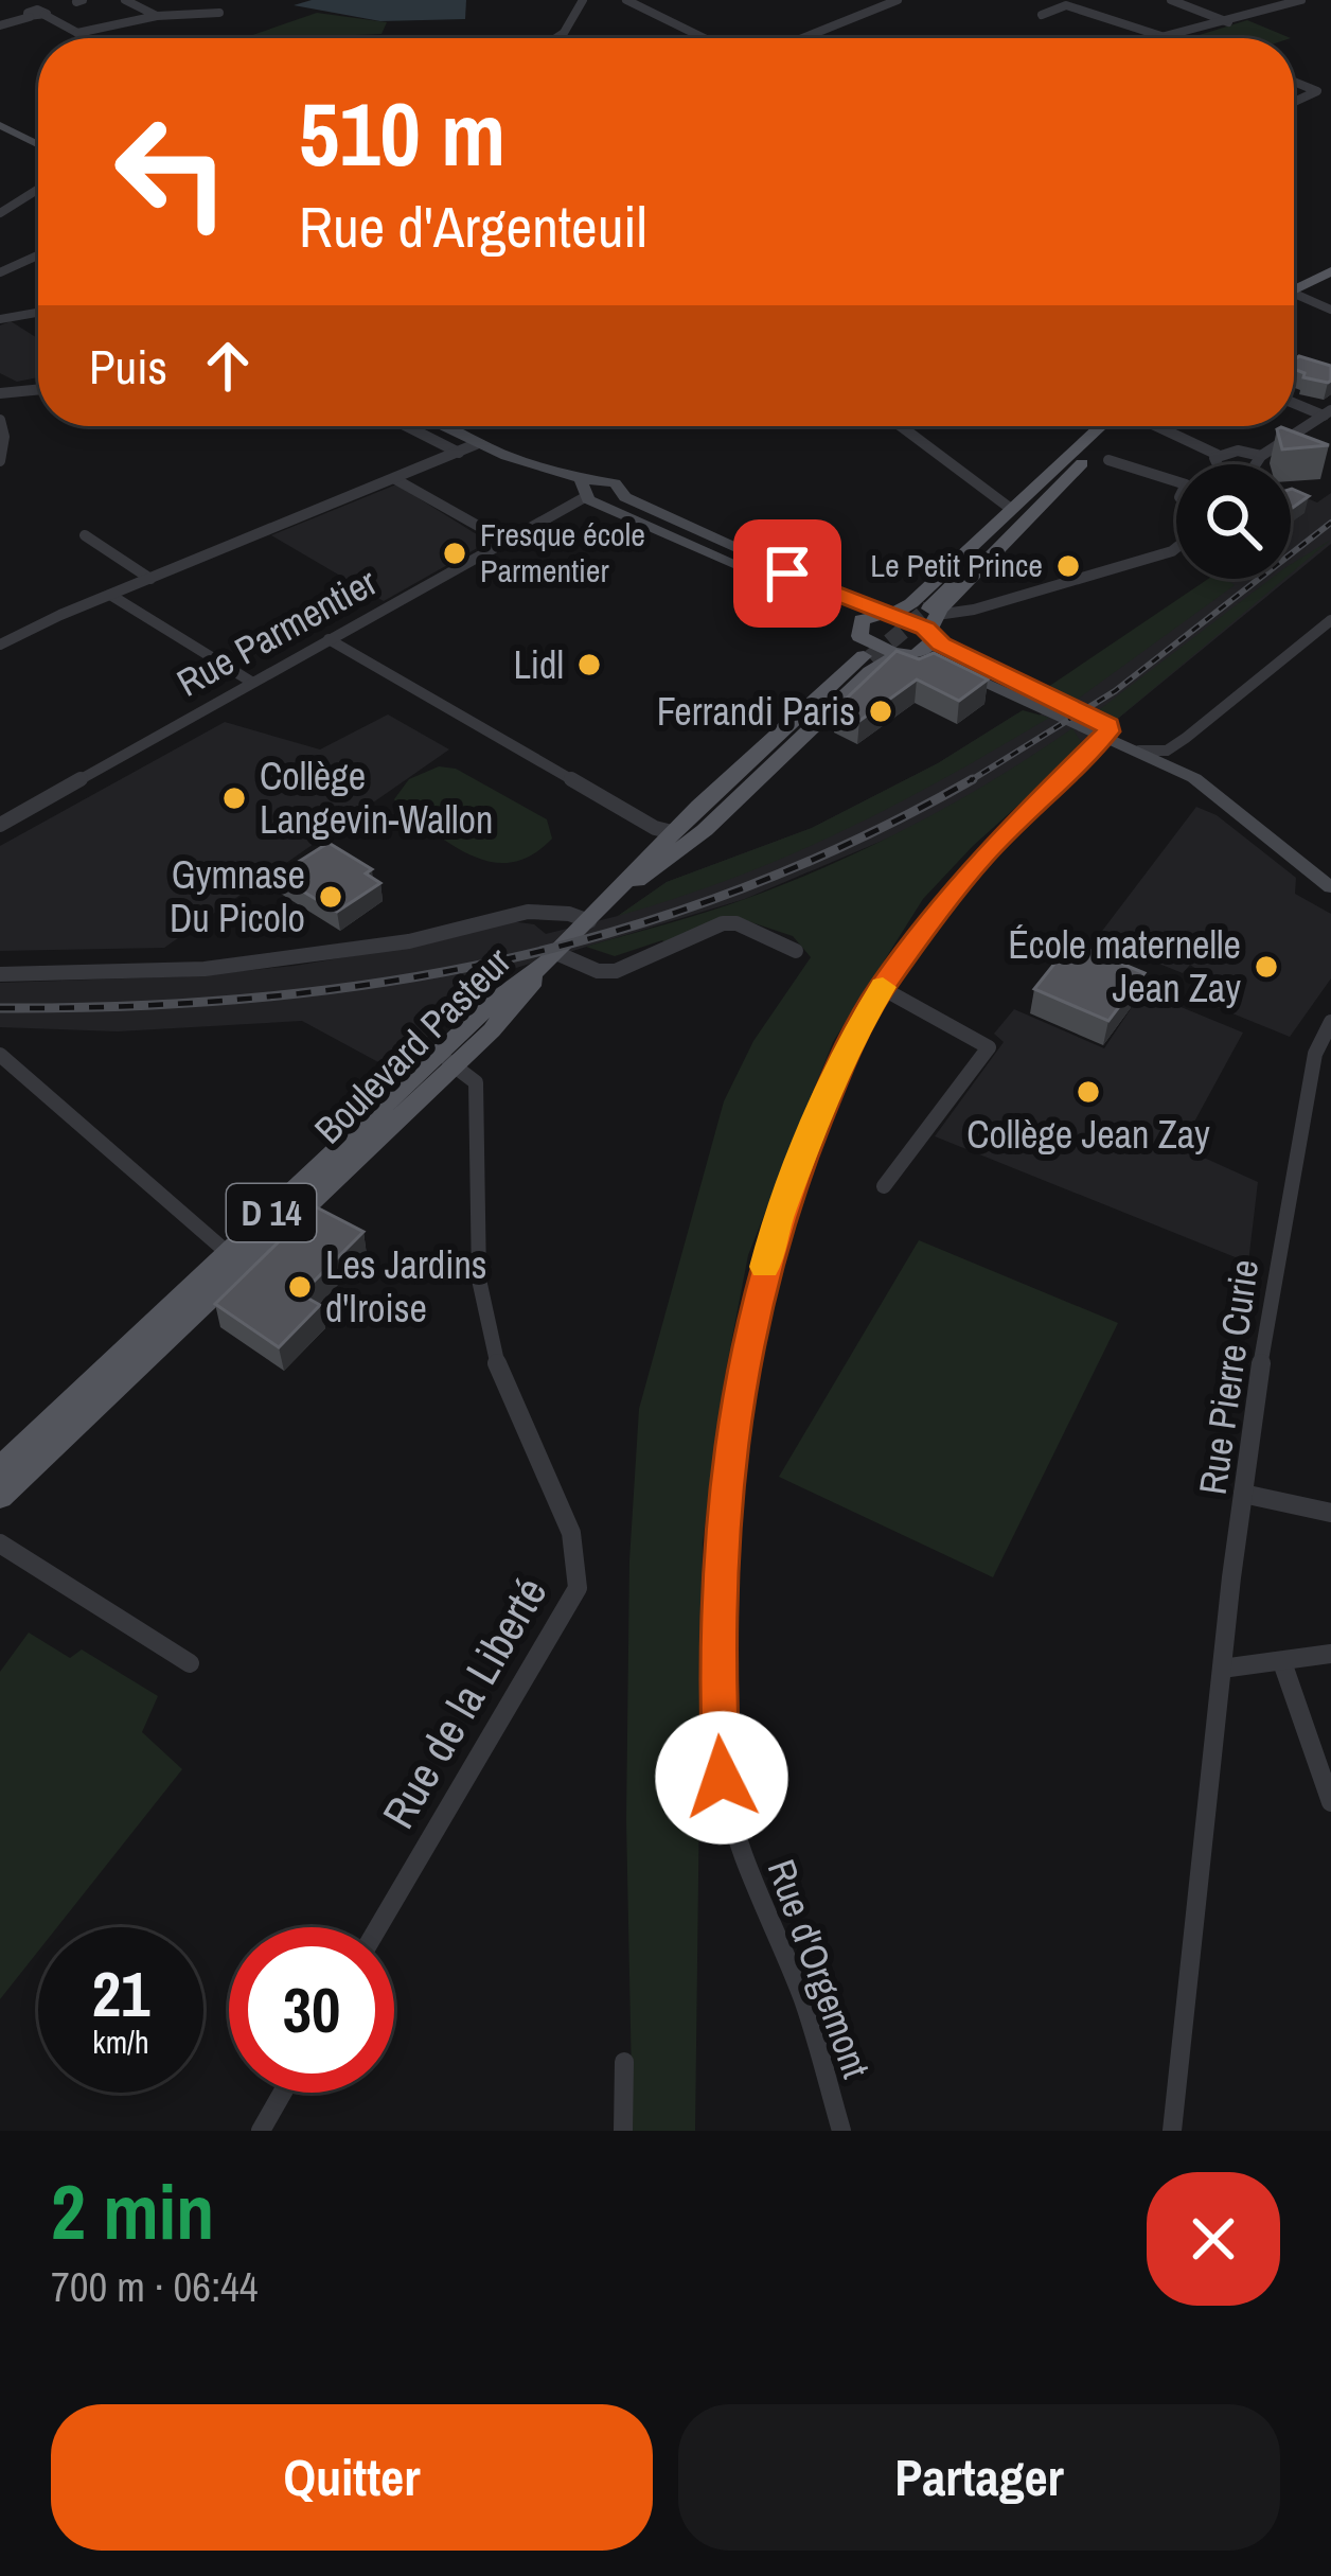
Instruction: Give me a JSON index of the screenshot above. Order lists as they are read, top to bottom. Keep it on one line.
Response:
{"streets":{"main road":["Boulevard Pasteur","D 14"],"street":["Rue Parmentier","Rue Pierre Curie","Rue de la Liberté","Rue d'Orgemont"]},"crossings":[["Boulevard Pasteur","Rue de la Liberté"]],"places":["Fresque école Parmentier","Le Petit Prince","Lidl","Ferrandi Paris","Collège Langevin-Wallon","Gymnase Du Picolo","École maternelle Jean Zay","Collège Jean Zay","Les Jardins d'Iroise"],"page":{"turn":["510 m","Rue d'Argenteuil"],"then":"Puis","speed":"21 km/h","limit":"30","heading":["2 min","700 m · 06:44"],"buttons":["Quitter","Partager"]}}
